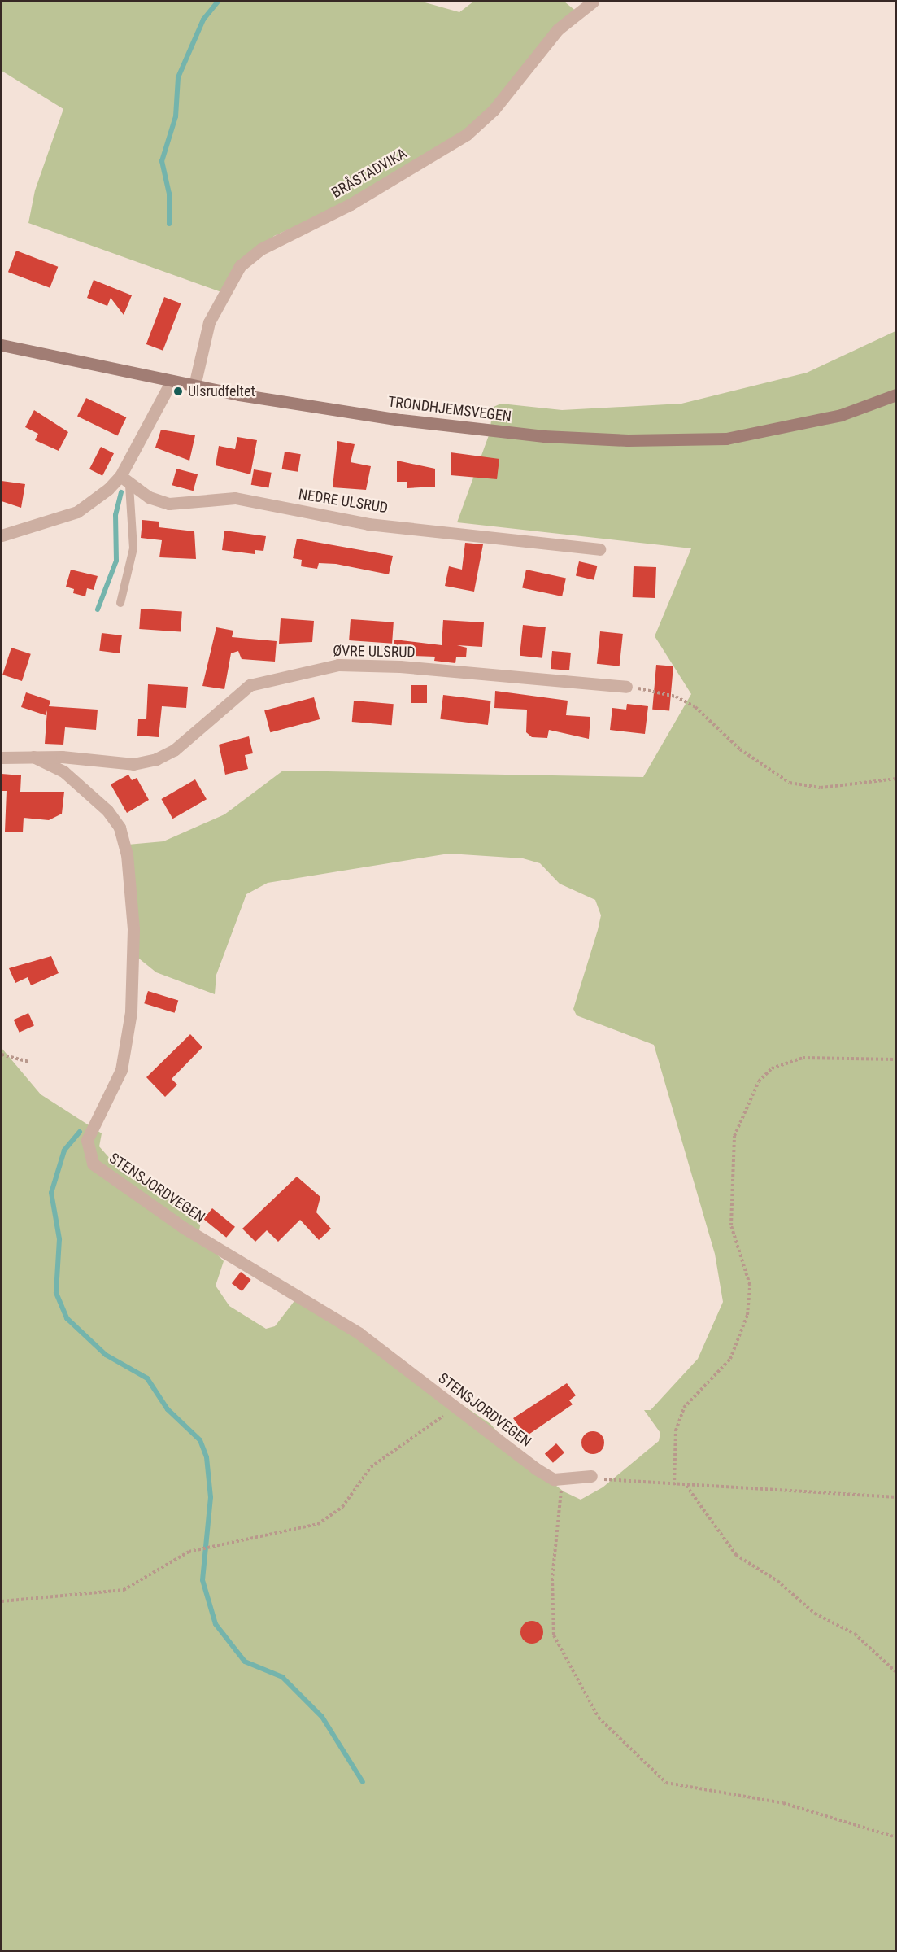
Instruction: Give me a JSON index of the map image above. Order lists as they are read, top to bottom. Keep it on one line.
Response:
{"streets":{"main road":["TRONDHJEMSVEGEN"],"street":["BRÅSTADVIKA","NEDRE ULSRUD","ØVRE ULSRUD","STENSJORDVEGEN"]},"crossings":[["BRÅSTADVIKA","TRONDHJEMSVEGEN"],["ØVRE ULSRUD","STENSJORDVEGEN"]],"places":["Ulsrudfeltet"]}
